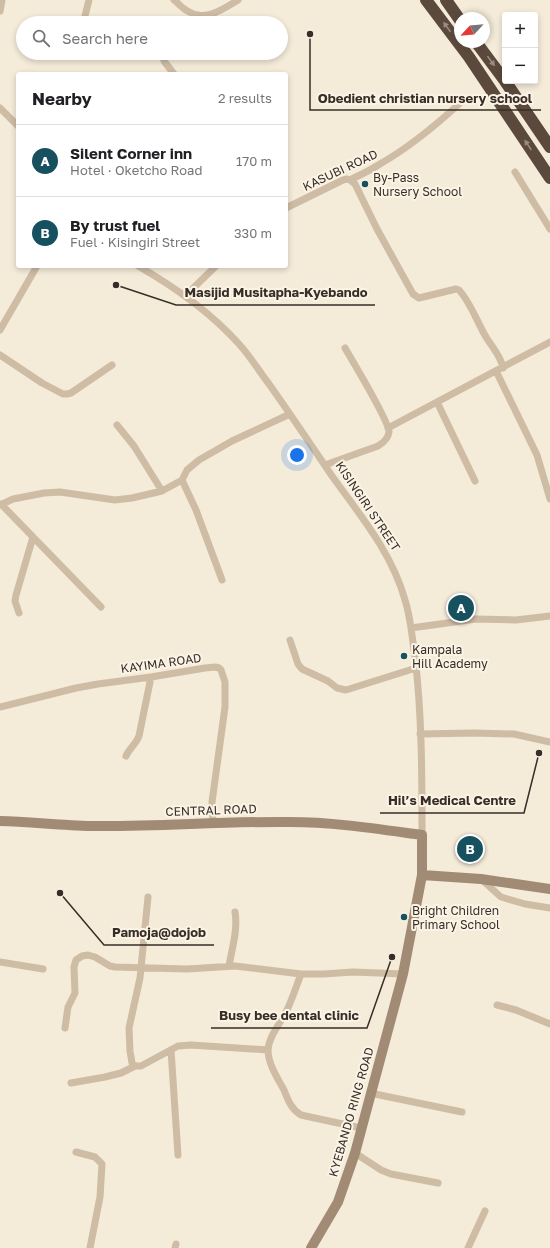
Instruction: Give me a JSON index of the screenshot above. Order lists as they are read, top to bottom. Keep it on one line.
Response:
{"streets":{"street":["KASUBI ROAD","KISINGIRI STREET","KAYIMA ROAD","CENTRAL ROAD","KYEBANDO RING ROAD"]},"crossings":[["KISINGIRI STREET","CENTRAL ROAD"],["KISINGIRI STREET","KYEBANDO RING ROAD"],["KAYIMA ROAD","CENTRAL ROAD"],["CENTRAL ROAD","KYEBANDO RING ROAD"]],"places":["Obedient christian nursery school","By-Pass Nursery School","Masijid Musitapha-Kyebando","Kampala Hill Academy","Hil’s Medical Centre","Pamoja@dojob","Bright Children Primary School","Busy bee dental clinic"],"north":"bottom left","page":{"map_buttons":["+","−"],"search":"Search here","heading":["Nearby","2 results"],"list":[{"mark":"A","name":"Silent Corner inn","note":"Hotel · Oketcho Road","value":"170 m"},{"mark":"B","name":"By trust fuel","note":"Fuel · Kisingiri Street","value":"330 m"}],"pins":["A","B"]}}
